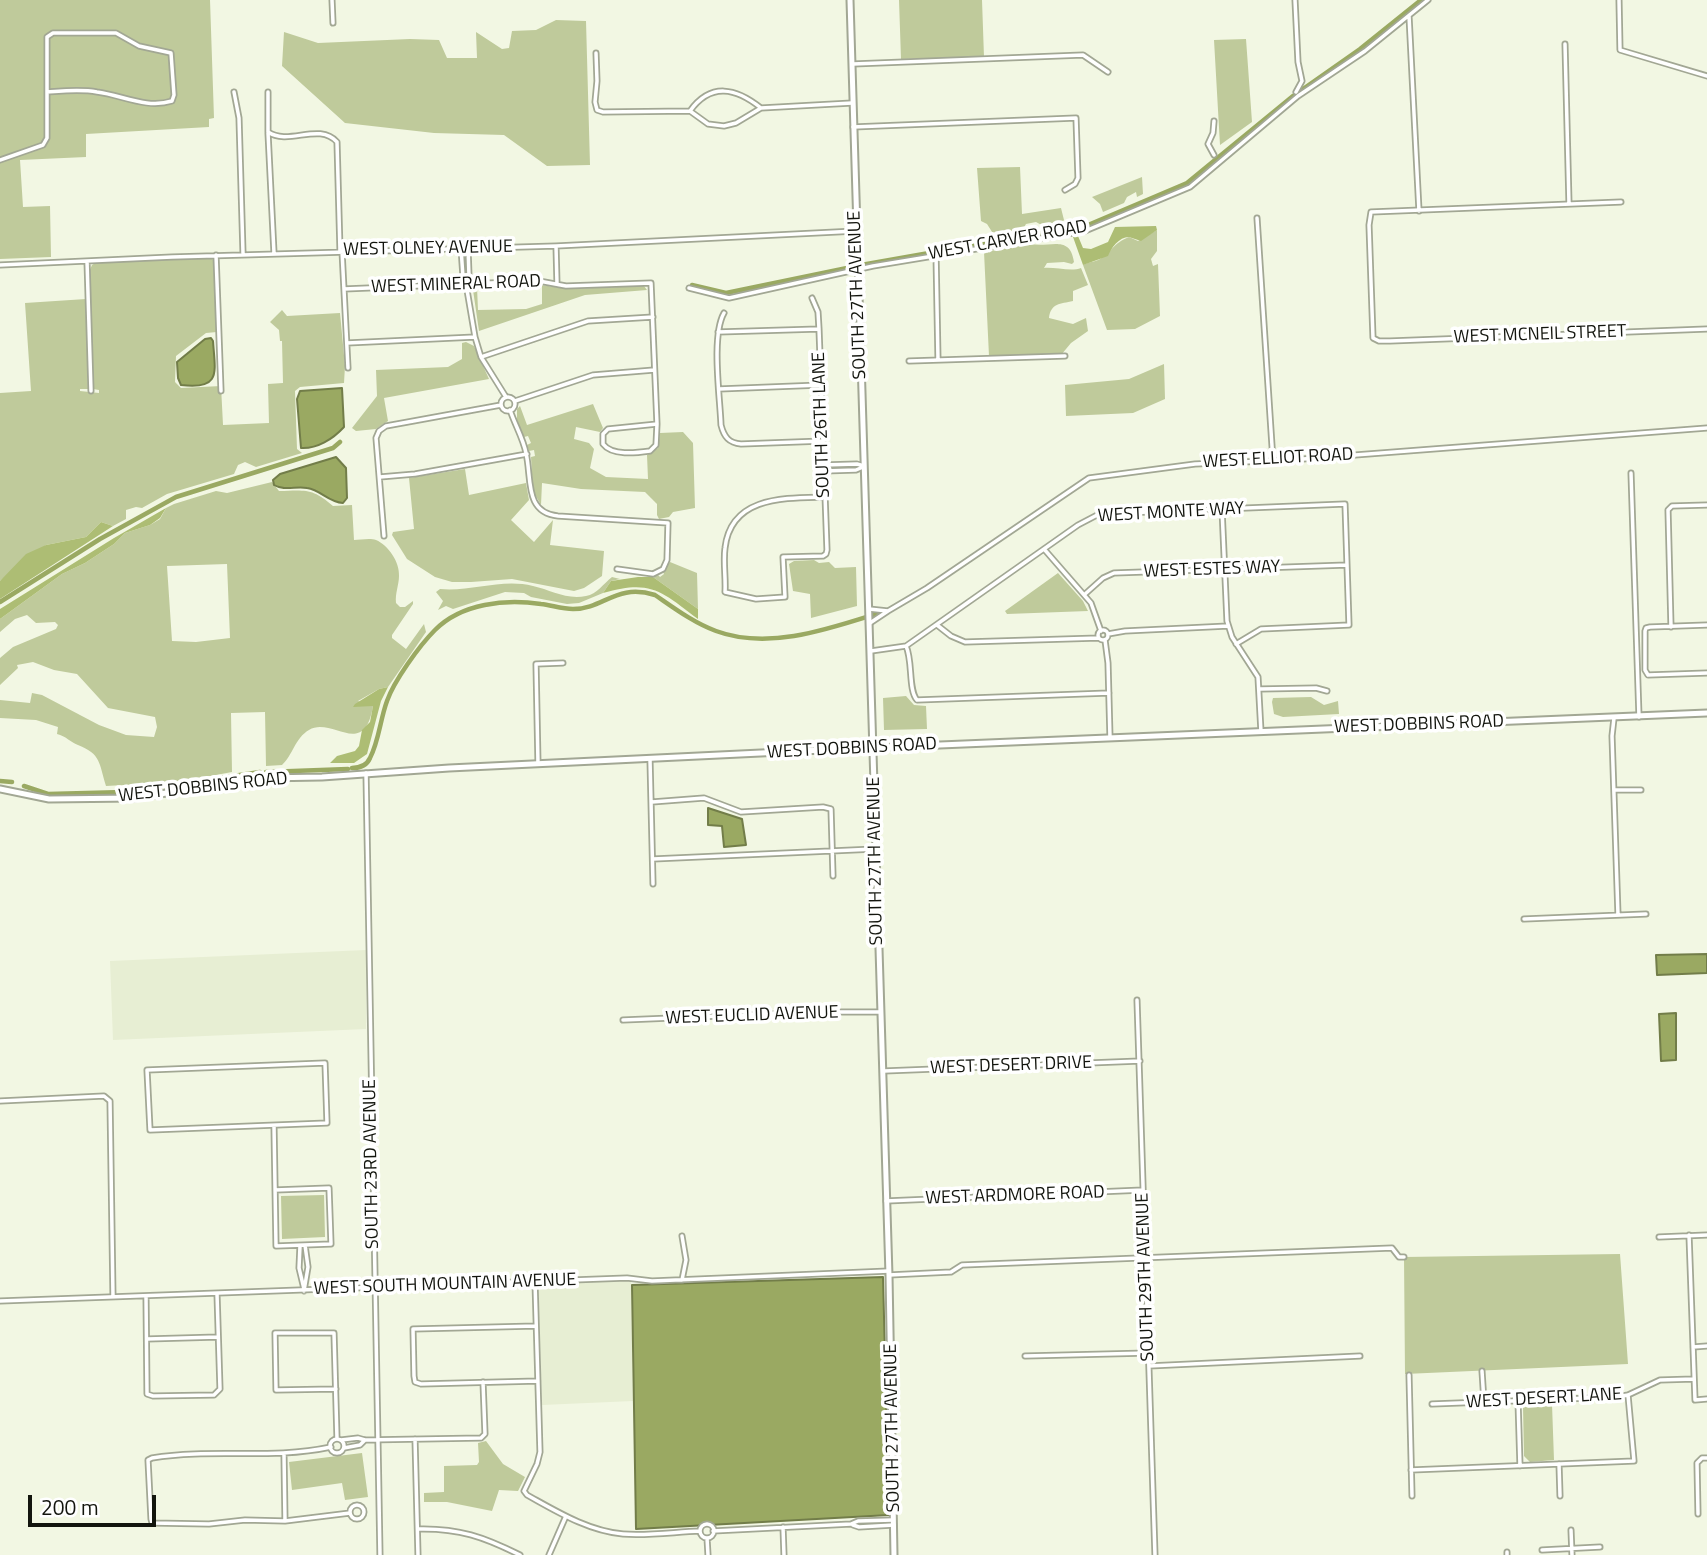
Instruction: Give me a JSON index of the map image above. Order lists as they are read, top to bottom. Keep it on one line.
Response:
{"streets":{"main road":["SOUTH 27TH AVENUE","WEST DOBBINS ROAD"],"street":["WEST CARVER ROAD","WEST OLNEY AVENUE","WEST MINERAL ROAD","WEST MCNEIL STREET","SOUTH 26TH LANE","WEST ELLIOT ROAD","WEST MONTE WAY","WEST ESTES WAY","WEST EUCLID AVENUE","WEST DESERT DRIVE","SOUTH 23RD AVENUE","WEST ARDMORE ROAD","SOUTH 29TH AVENUE","WEST SOUTH MOUNTAIN AVENUE","WEST DESERT LANE"]},"crossings":[["WEST CARVER ROAD","SOUTH 27TH AVENUE"],["WEST OLNEY AVENUE","SOUTH 27TH AVENUE"],["SOUTH 27TH AVENUE","WEST ELLIOT ROAD"],["SOUTH 27TH AVENUE","WEST MONTE WAY"],["SOUTH 27TH AVENUE","WEST DOBBINS ROAD"],["SOUTH 27TH AVENUE","WEST EUCLID AVENUE"],["SOUTH 27TH AVENUE","WEST DESERT DRIVE"],["SOUTH 27TH AVENUE","WEST ARDMORE ROAD"],["SOUTH 27TH AVENUE","WEST SOUTH MOUNTAIN AVENUE"],["WEST MONTE WAY","WEST ESTES WAY"],["WEST DOBBINS ROAD","SOUTH 23RD AVENUE"],["WEST DESERT DRIVE","SOUTH 29TH AVENUE"],["SOUTH 23RD AVENUE","WEST SOUTH MOUNTAIN AVENUE"],["WEST ARDMORE ROAD","SOUTH 29TH AVENUE"],["SOUTH 29TH AVENUE","WEST SOUTH MOUNTAIN AVENUE"]],"scale_bar":"200 m"}
